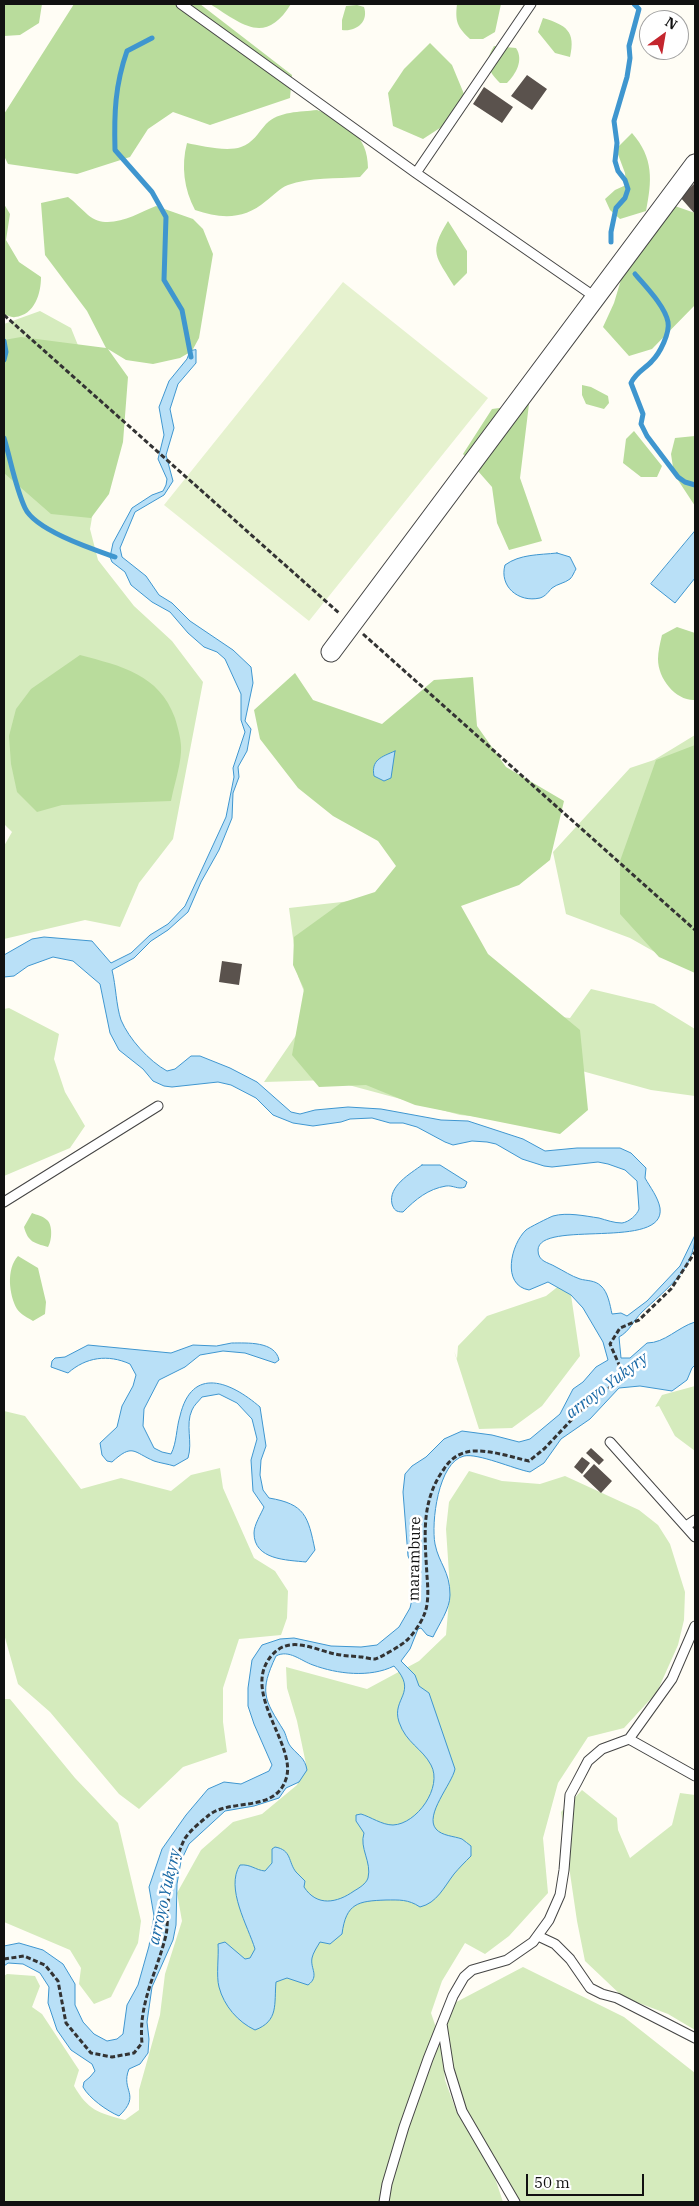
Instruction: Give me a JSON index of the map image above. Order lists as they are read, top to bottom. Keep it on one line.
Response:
{"streets":{"path":["marambure"]},"water":["arroyo Yukyry"],"scale_bar":"50 m","north":"top right"}
